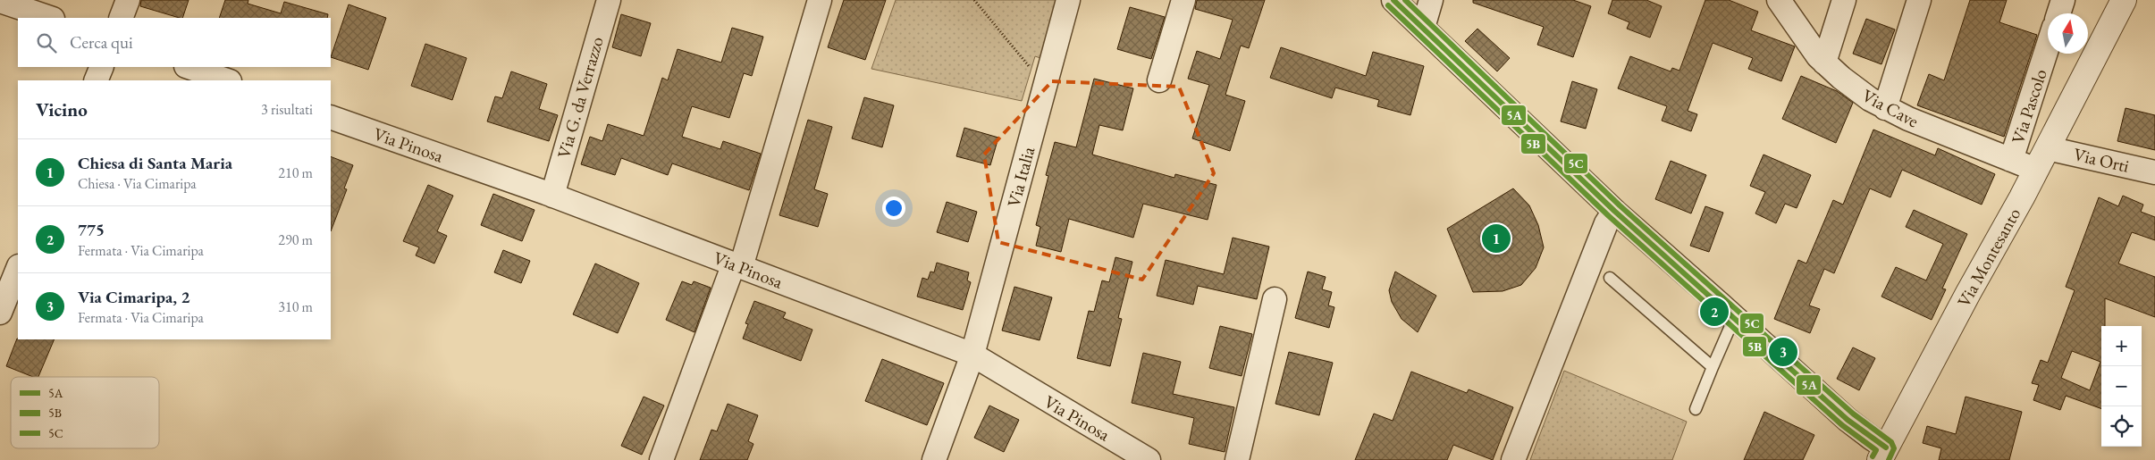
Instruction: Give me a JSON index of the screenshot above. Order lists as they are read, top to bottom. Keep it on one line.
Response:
{"streets":{"street":["Via G. da Verrazzo","Via Pascolo","Via Cave","Via Pinosa","Via Orti","Via Italia","Via Montesanto"]},"crossings":[["Via G. da Verrazzo","Via Pinosa"],["Via Pascolo","Via Cave"],["Via Cave","Via Montesanto"],["Via Pinosa","Via Italia"],["Via Orti","Via Montesanto"]],"lines":["transit line 5A","transit line 5C","transit line 5B"],"legend":["5A","5B","5C"],"north":"top","page":{"search":"Cerca qui","heading":["Vicino","3 risultati"],"list":[{"mark":"1","name":"Chiesa di Santa Maria","note":"Chiesa · Via Cimaripa","value":"210 m"},{"mark":"2","name":"775","note":"Fermata · Via Cimaripa","value":"290 m"},{"mark":"3","name":"Via Cimaripa, 2","note":"Fermata · Via Cimaripa","value":"310 m"}],"pins":["1","2","3"],"map_buttons":["+","−"]}}
